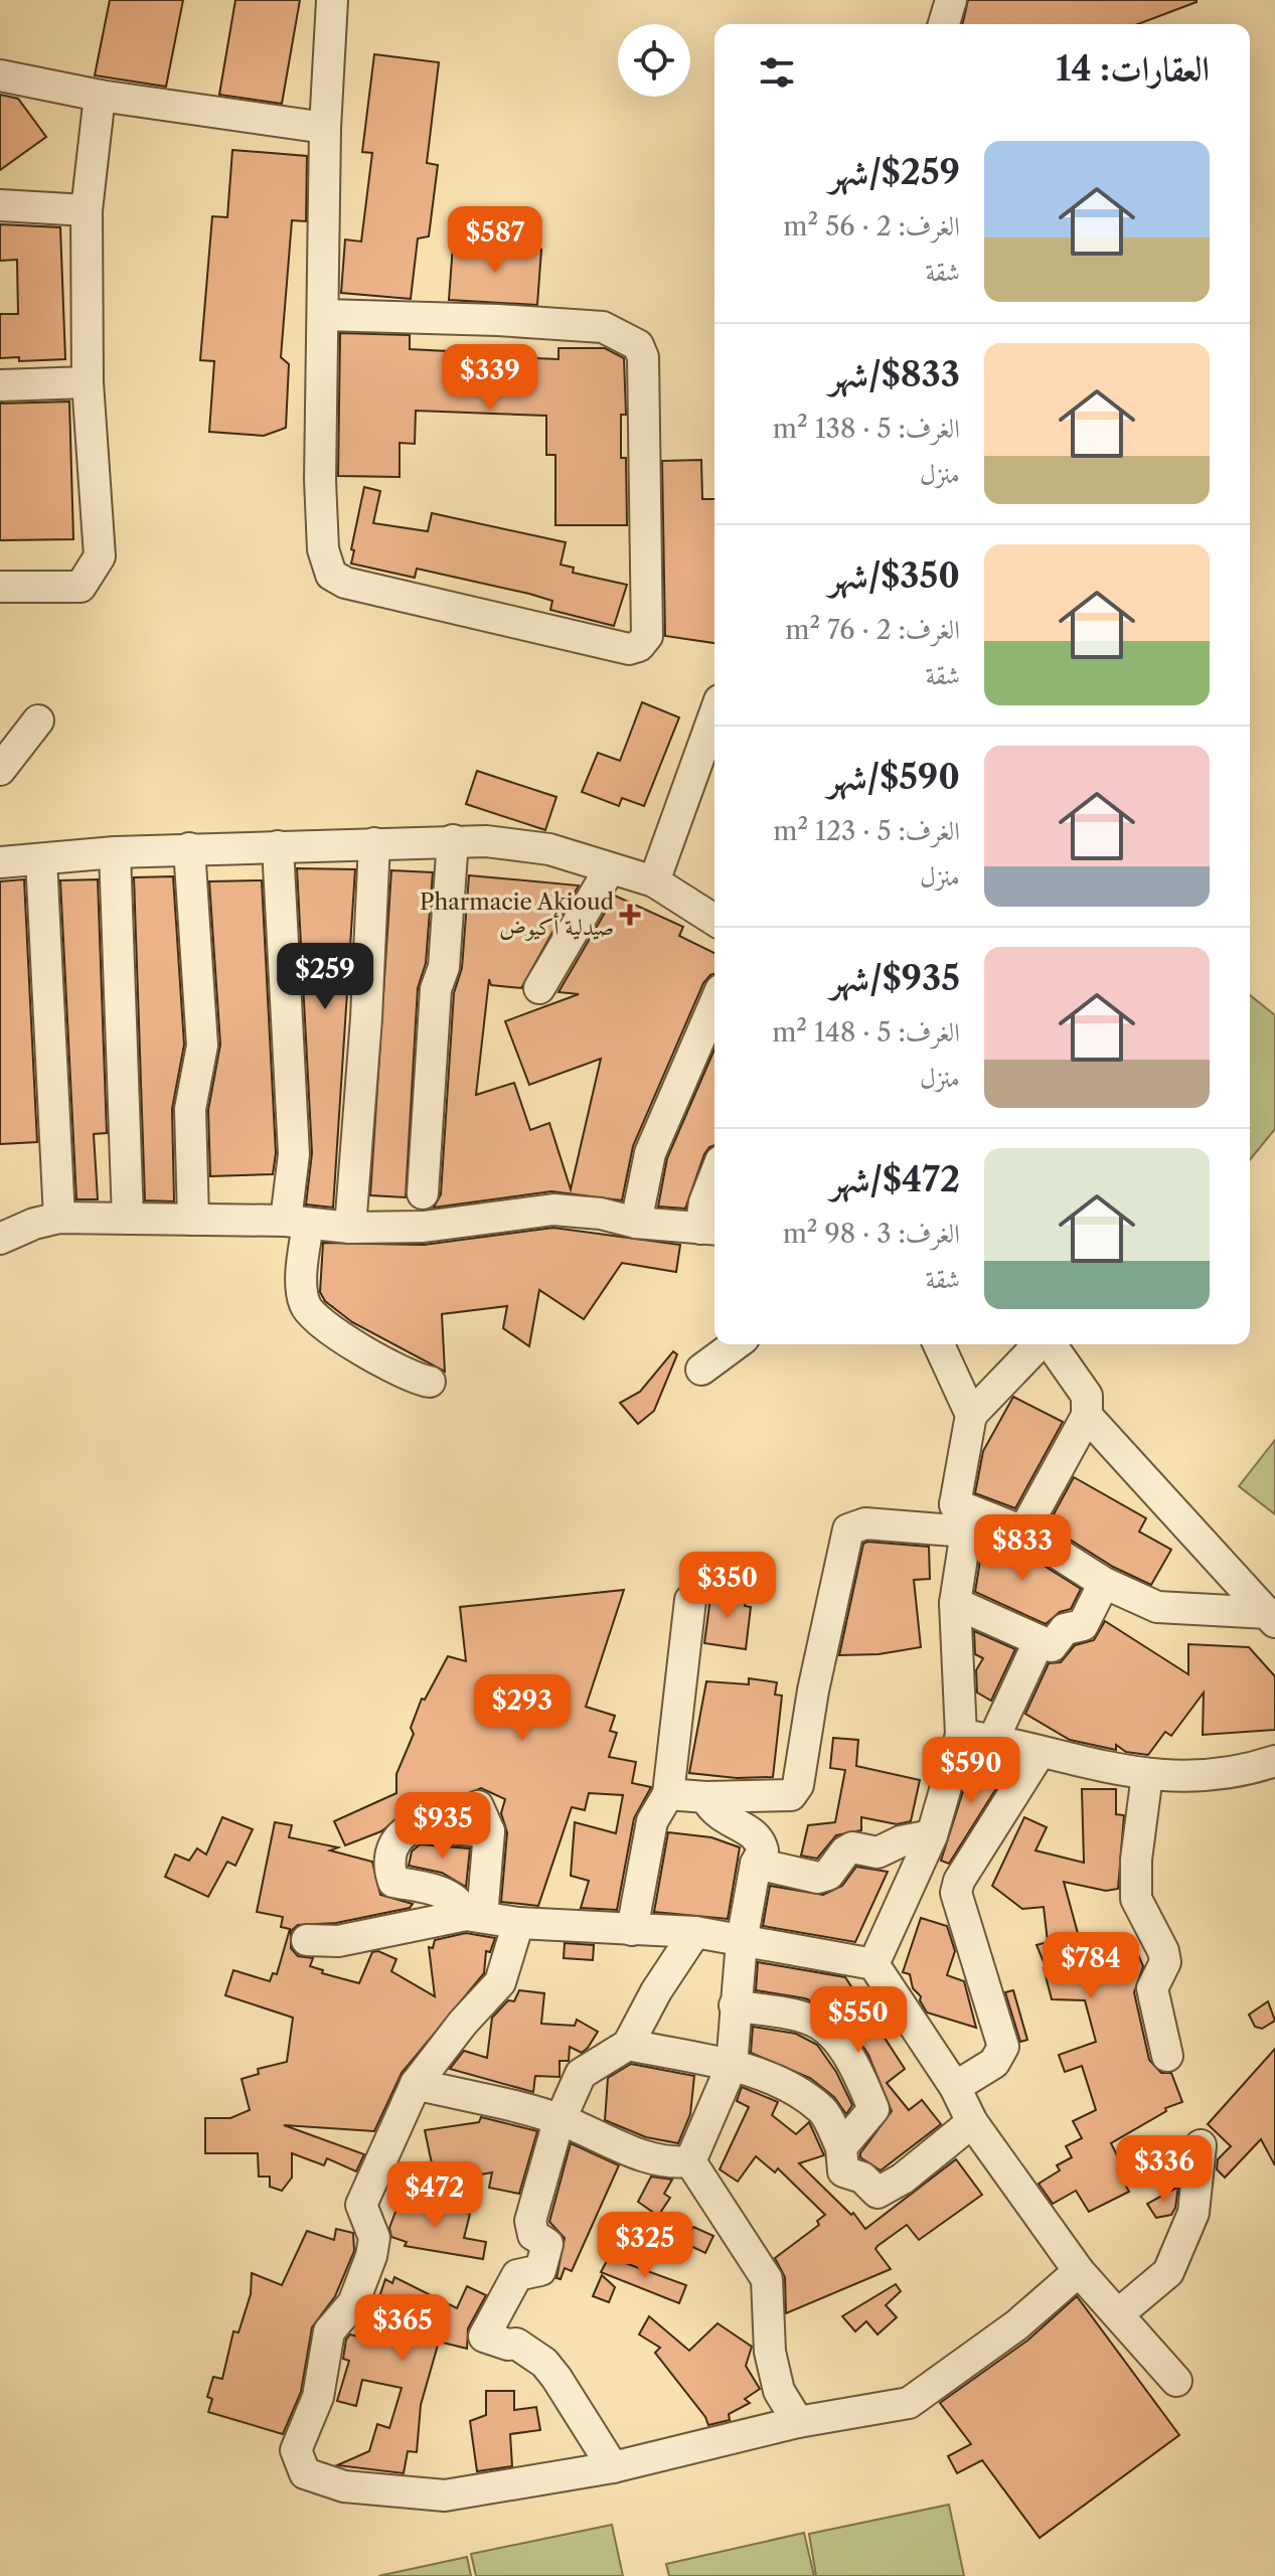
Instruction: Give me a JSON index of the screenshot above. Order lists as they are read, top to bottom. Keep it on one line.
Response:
{"places":{"health":["Pharmacie Akioud صيدلية أكيوض"]},"page":{"heading":"العقارات: 14","list":[{"name":"$259/شهر","note":"الغرف: 2 · 56 m² · شقة"},{"name":"$833/شهر","note":"الغرف: 5 · 138 m² · منزل"},{"name":"$350/شهر","note":"الغرف: 2 · 76 m² · شقة"},{"name":"$590/شهر","note":"الغرف: 5 · 123 m² · منزل"},{"name":"$935/شهر","note":"الغرف: 5 · 148 m² · منزل"},{"name":"$472/شهر","note":"الغرف: 3 · 98 m² · شقة"}],"price":["$587","$339","$259","$833","$350","$293","$590","$935","$784","$550","$336","$472","$325","$365"]}}
